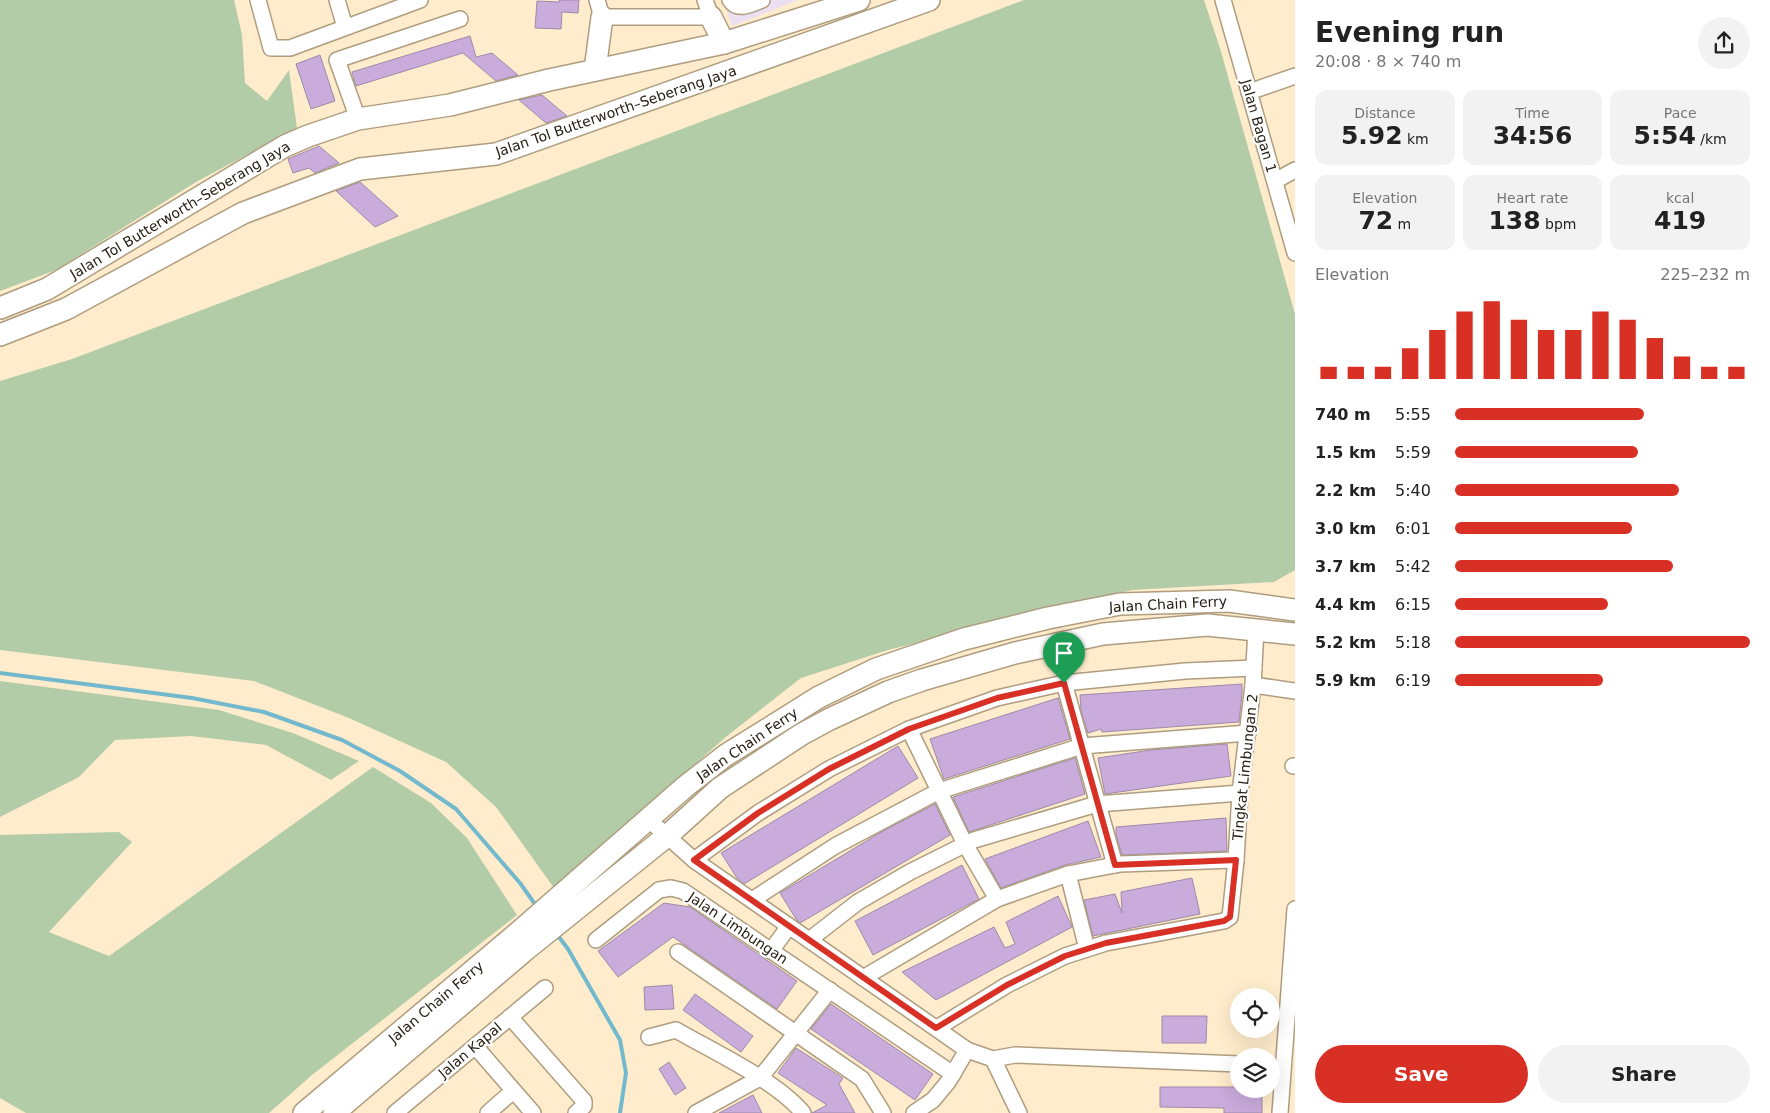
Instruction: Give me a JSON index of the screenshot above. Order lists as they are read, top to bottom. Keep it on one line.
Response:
{"streets":{"highway":["Jalan Tol Butterworth–Seberang Jaya","Jalan Chain Ferry"],"street":["Jalan Bagan 1","Tingkat Limbungan 2","Jalan Limbungan","Jalan Kapal"]},"crossings":[["Jalan Chain Ferry","Tingkat Limbungan 2"]],"page":{"heading":["Evening run","20:08 · 8 × 740 m"],"stats":[["Distance","5.92 km"],["Time","34:56"],["Pace","5:54 /km"],["Elevation","72 m"],["Heart rate","138 bpm"],["kcal","419"]],"chart":["Elevation","225–232 m"],"list":[{"name":"740 m","note":"5:55"},{"name":"1.5 km","note":"5:59"},{"name":"2.2 km","note":"5:40"},{"name":"3.0 km","note":"6:01"},{"name":"3.7 km","note":"5:42"},{"name":"4.4 km","note":"6:15"},{"name":"5.2 km","note":"5:18"},{"name":"5.9 km","note":"6:19"}],"buttons":["Save","Share"]}}
